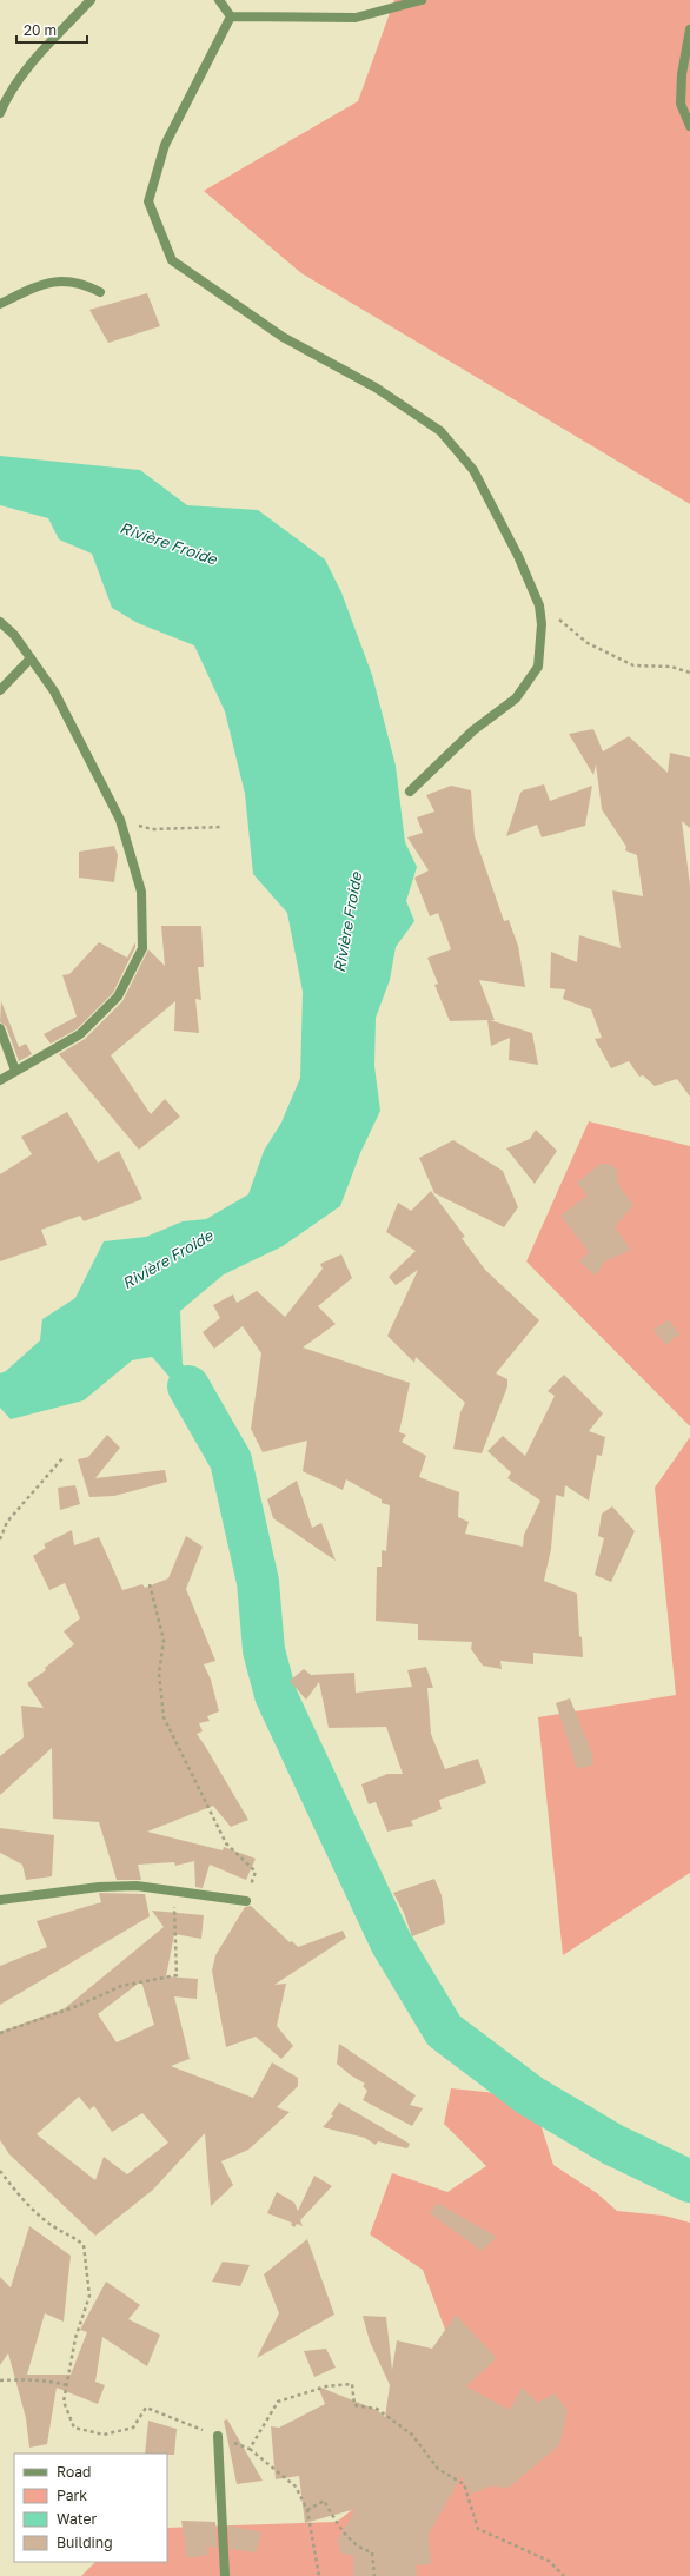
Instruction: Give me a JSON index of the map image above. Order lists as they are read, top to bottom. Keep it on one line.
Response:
{"water":["Rivière Froide"],"legend":["Road","Park","Water","Building"],"scale_bar":"20 m"}
